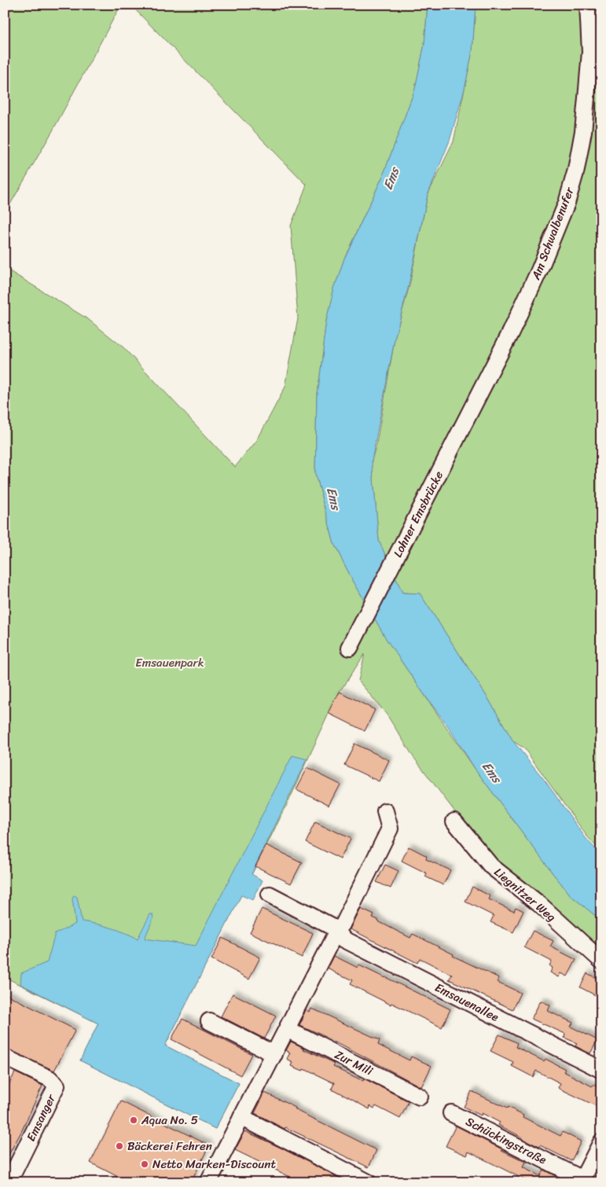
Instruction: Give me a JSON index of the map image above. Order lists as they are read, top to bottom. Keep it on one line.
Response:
{"streets":{"street":["Am Schwalbenufer","Lohner Emsbrücke","Liegnitzer Weg","Emsauenallee","Zur Mili","Emsanger","Schückingstraße"]},"crossings":[["Am Schwalbenufer","Lohner Emsbrücke"]],"water":["Ems"],"parks":["Emsauenpark"],"places":["Aqua No. 5","Bäckerei Fehren","Netto Marken-Discount"]}
